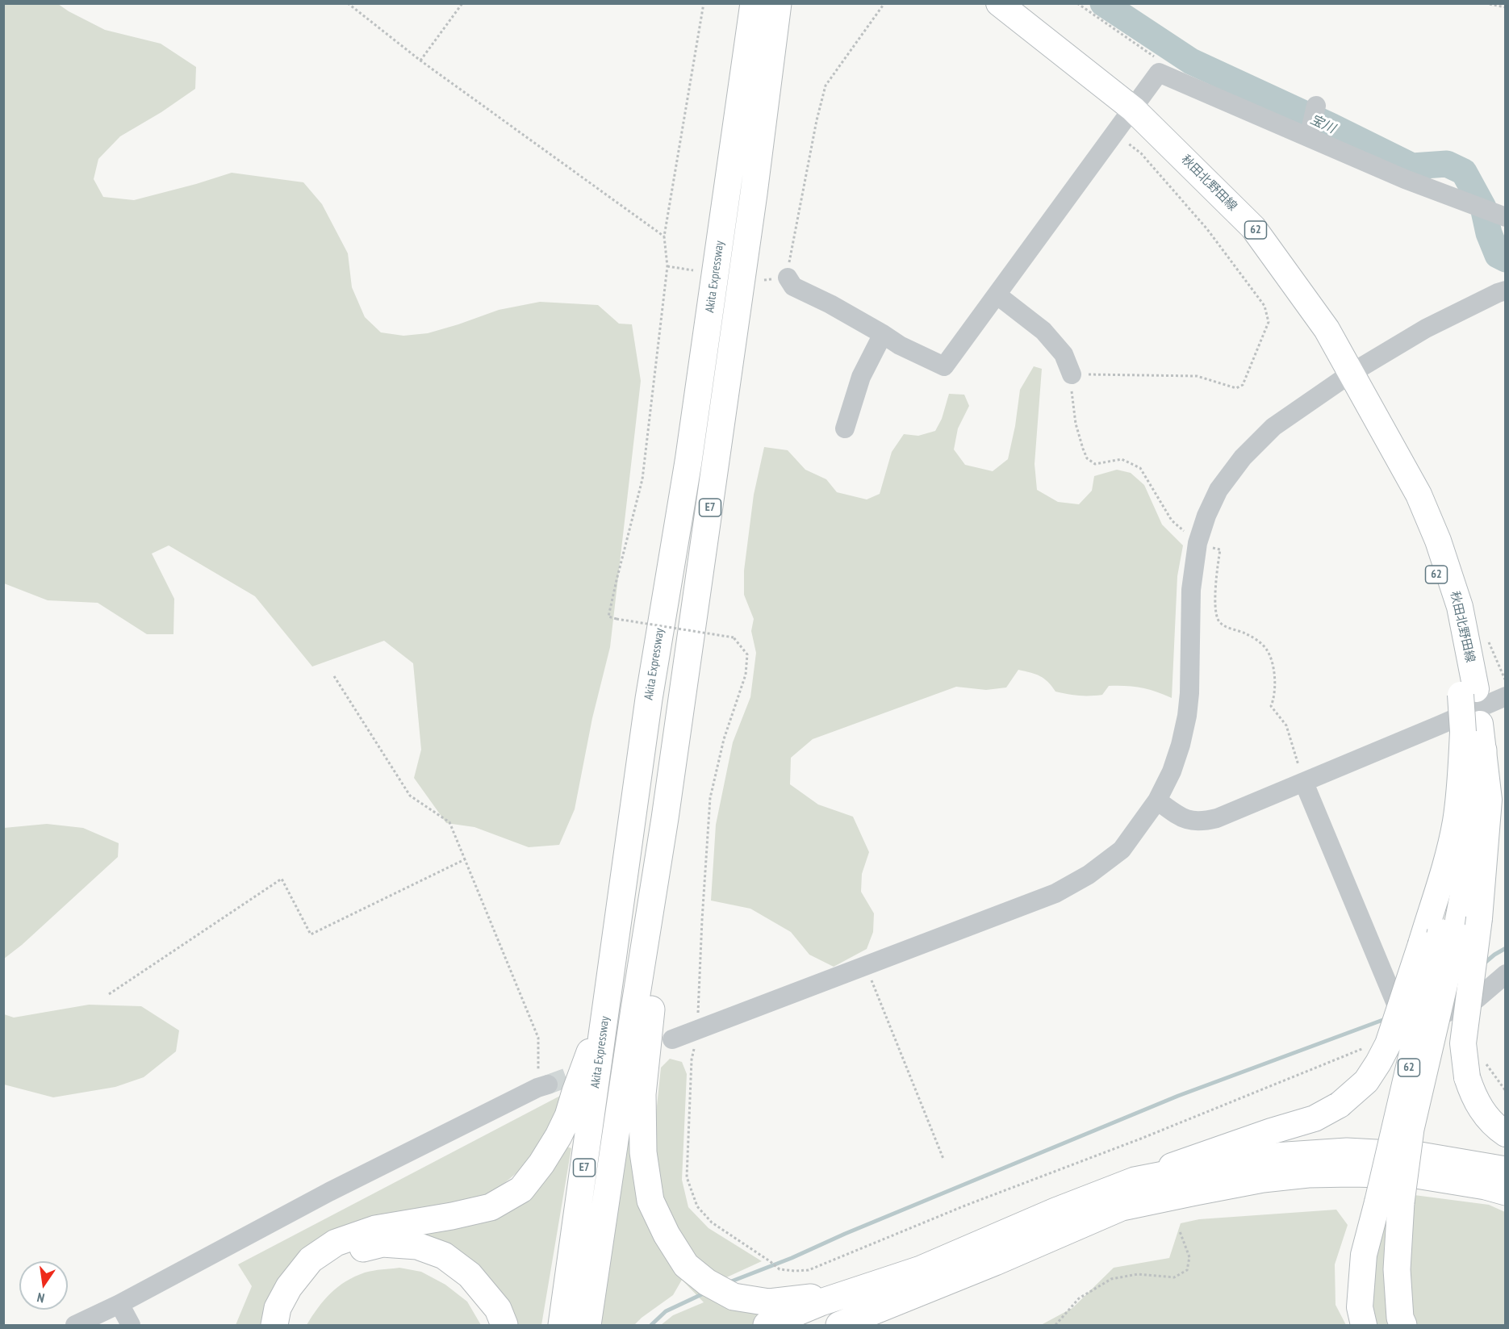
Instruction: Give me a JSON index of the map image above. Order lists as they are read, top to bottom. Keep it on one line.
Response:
{"streets":{"highway":["Akita Expressway","E7"],"main road":["秋田北野田線","62"]},"crossings":[["秋田北野田線","62"]],"water":["宝川"],"north":"bottom"}
